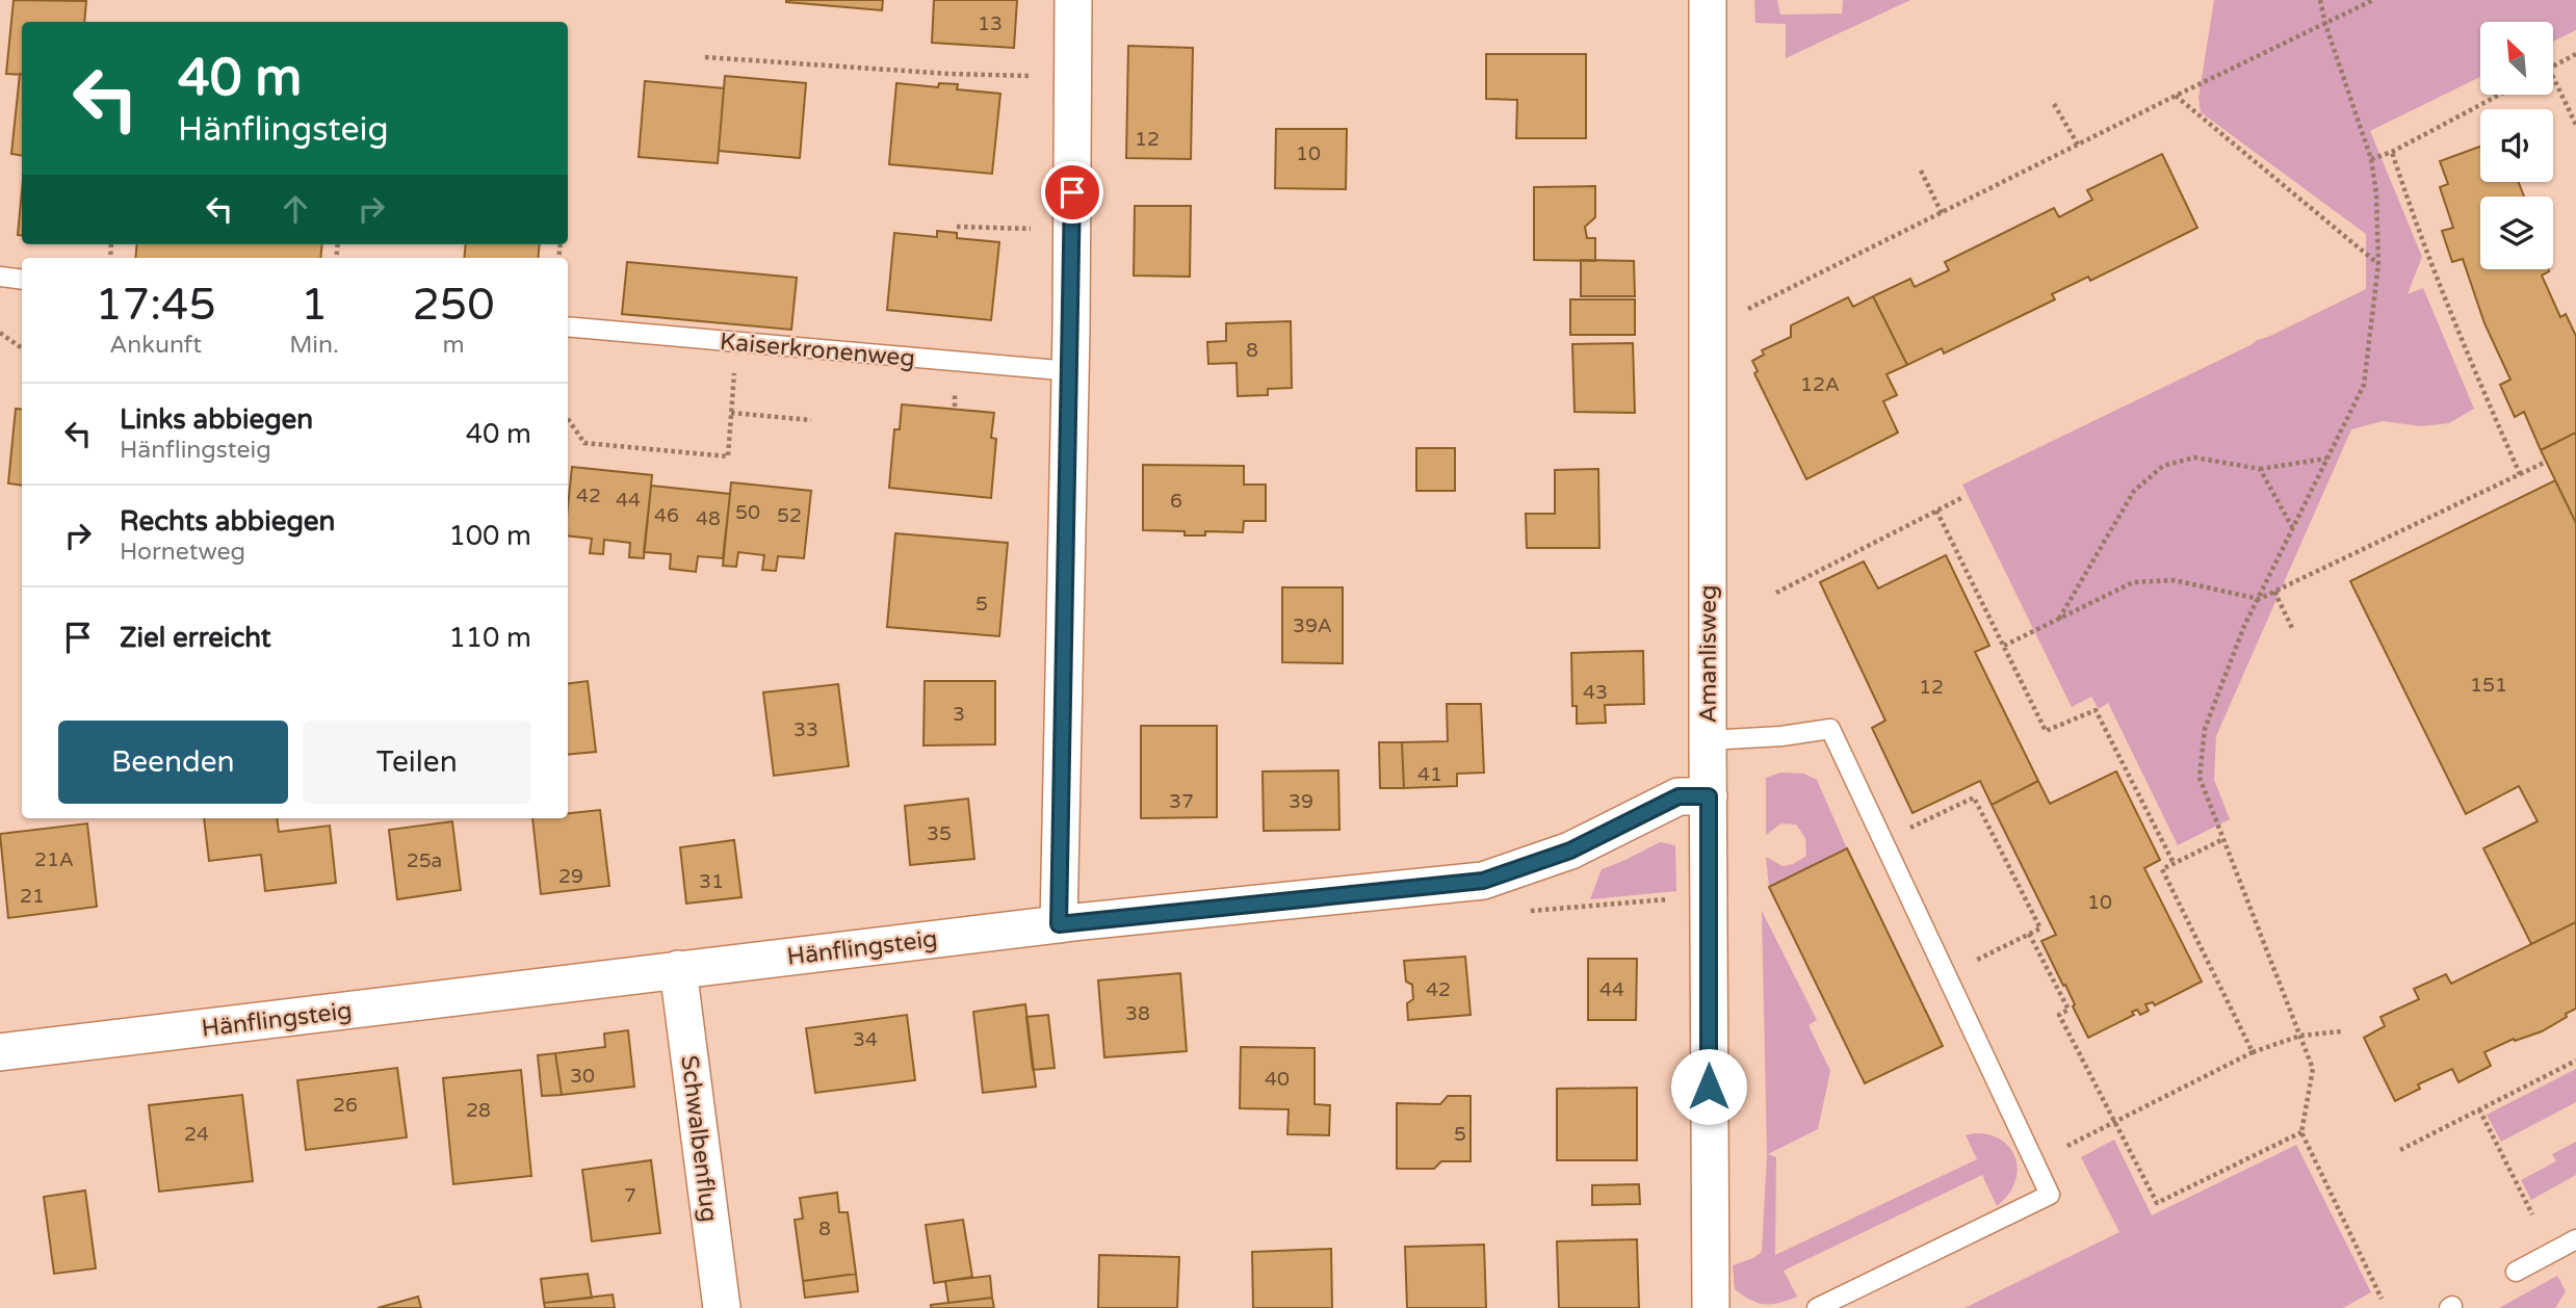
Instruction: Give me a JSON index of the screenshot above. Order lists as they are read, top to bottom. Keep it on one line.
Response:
{"streets":{"street":["Amanlisweg","Hänflingsteig","Schwalbenflug"],"lane":["Kaiserkronenweg"]},"crossings":[["Amanlisweg","Hänflingsteig"],["Hänflingsteig","Schwalbenflug"]],"house_numbers":["13","12","10","8","12A","42","44","6","50","46","52","48","5","39A","151","12","43","3","33","41","37","39","35","21A","25a","29","31","21","10","42","44","38","34","30","40","26","28","24","5","7","8"],"north":"top left","page":{"turn":["40 m","Hänflingsteig"],"eta":["17:45","Ankunft","1","Min.","250","m"],"list":[{"name":"Links abbiegen","note":"Hänflingsteig","value":"40 m"},{"name":"Rechts abbiegen","note":"Hornetweg","value":"100 m"},{"name":"Ziel erreicht","value":"110 m"}],"buttons":["Beenden","Teilen"]}}
